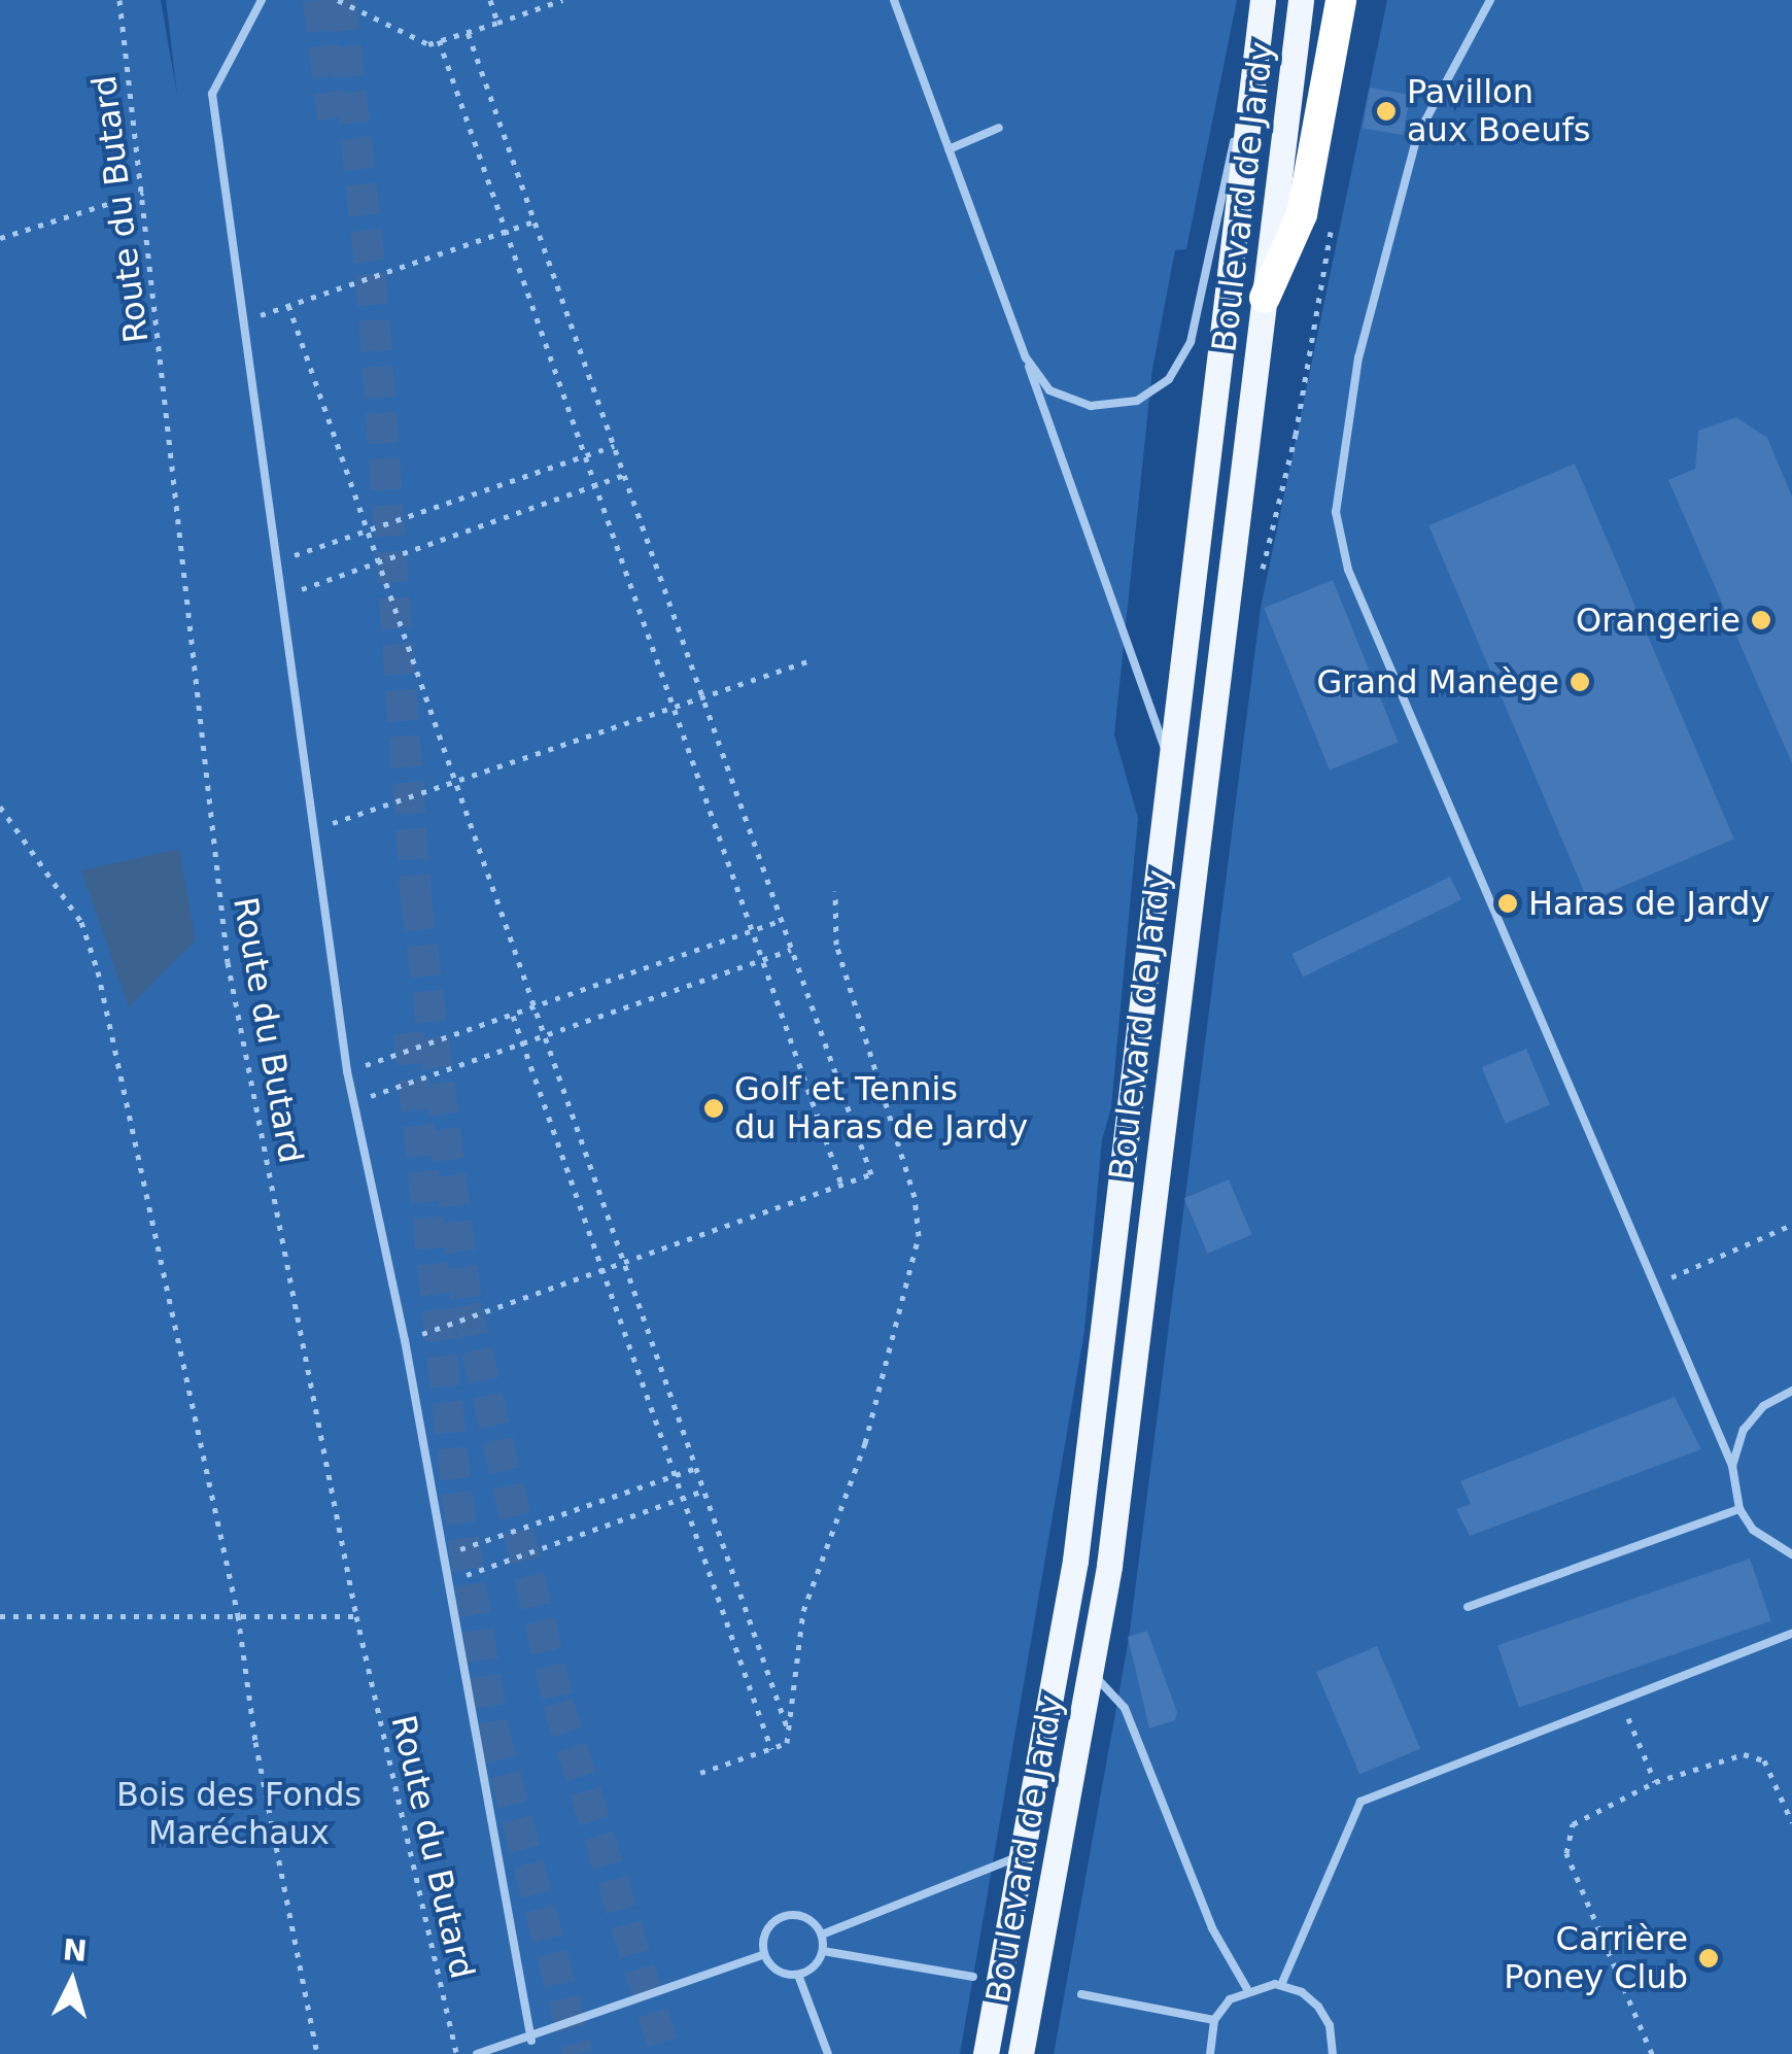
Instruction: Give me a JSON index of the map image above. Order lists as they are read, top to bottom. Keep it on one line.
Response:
{"streets":{"main road":["Boulevard de Jardy"],"path":["Route du Butard"]},"parks":["Bois des Fonds Maréchaux"],"places":["Pavillon aux Boeufs","Orangerie","Grand Manège","Haras de Jardy","Golf et Tennis du Haras de Jardy","Carrière Poney Club"],"north":"top"}
